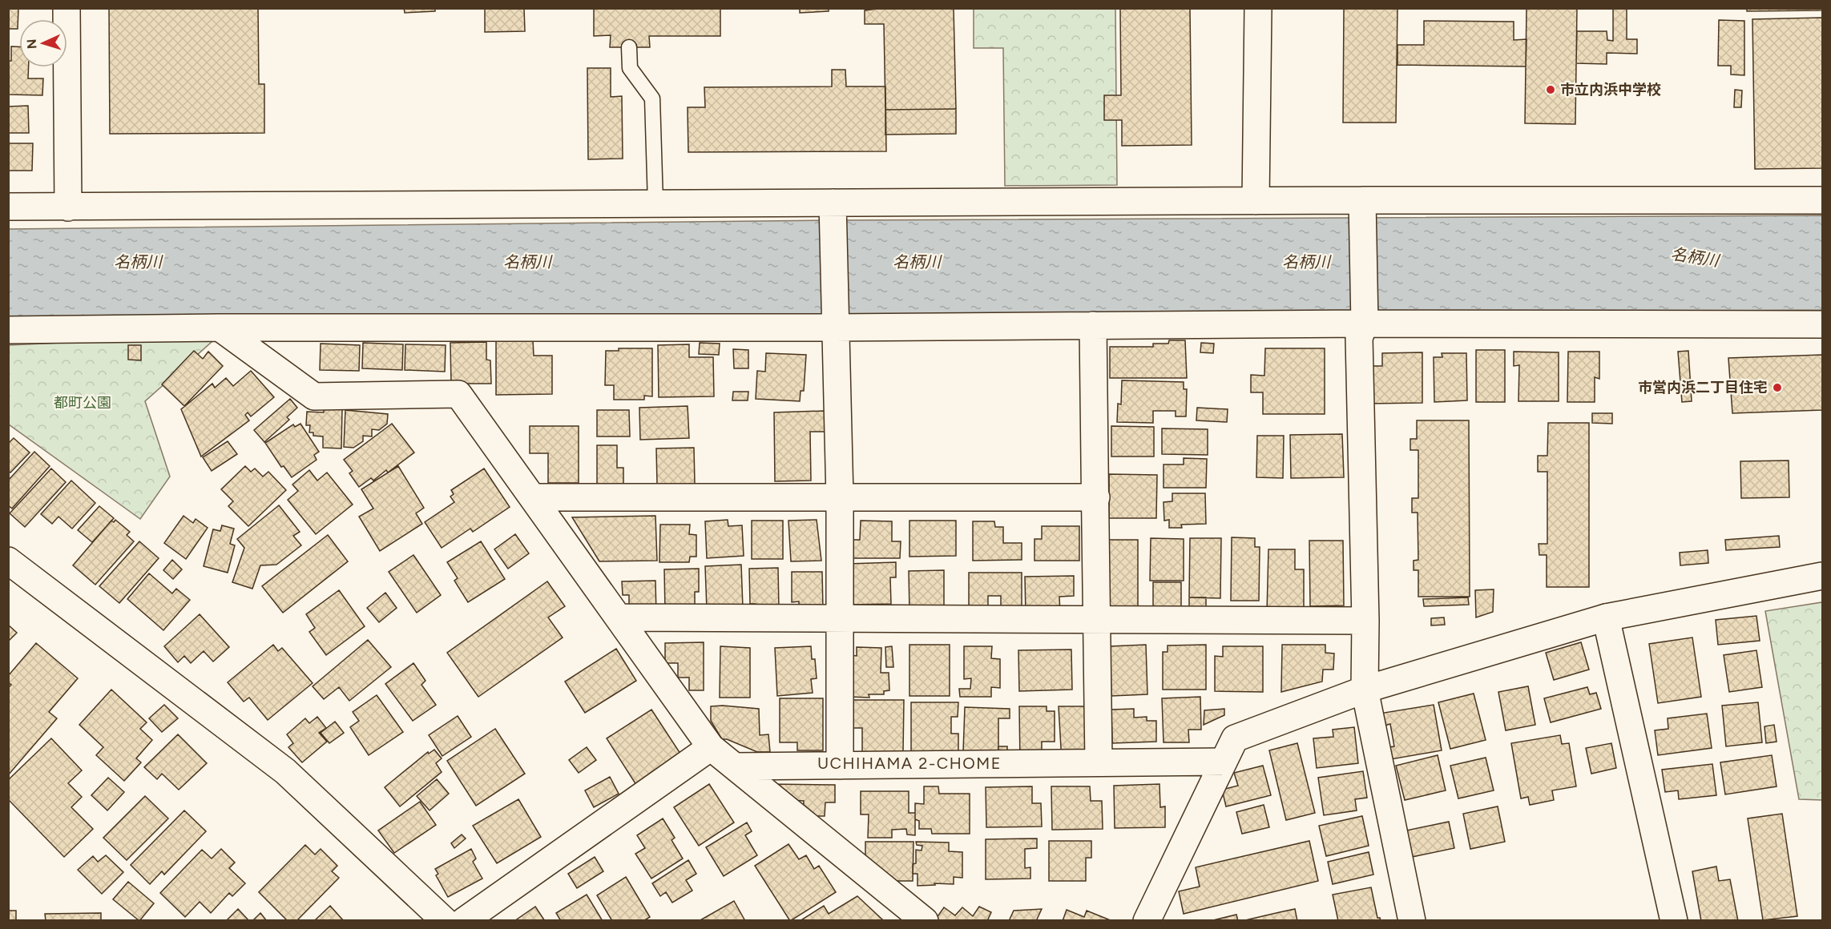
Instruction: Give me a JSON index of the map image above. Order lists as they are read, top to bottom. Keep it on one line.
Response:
{"districts":["UCHIHAMA 2-CHOME"],"water":["名柄川"],"parks":["都町公園"],"places":["市立内浜中学校","市営内浜二丁目住宅"],"north":"left"}
